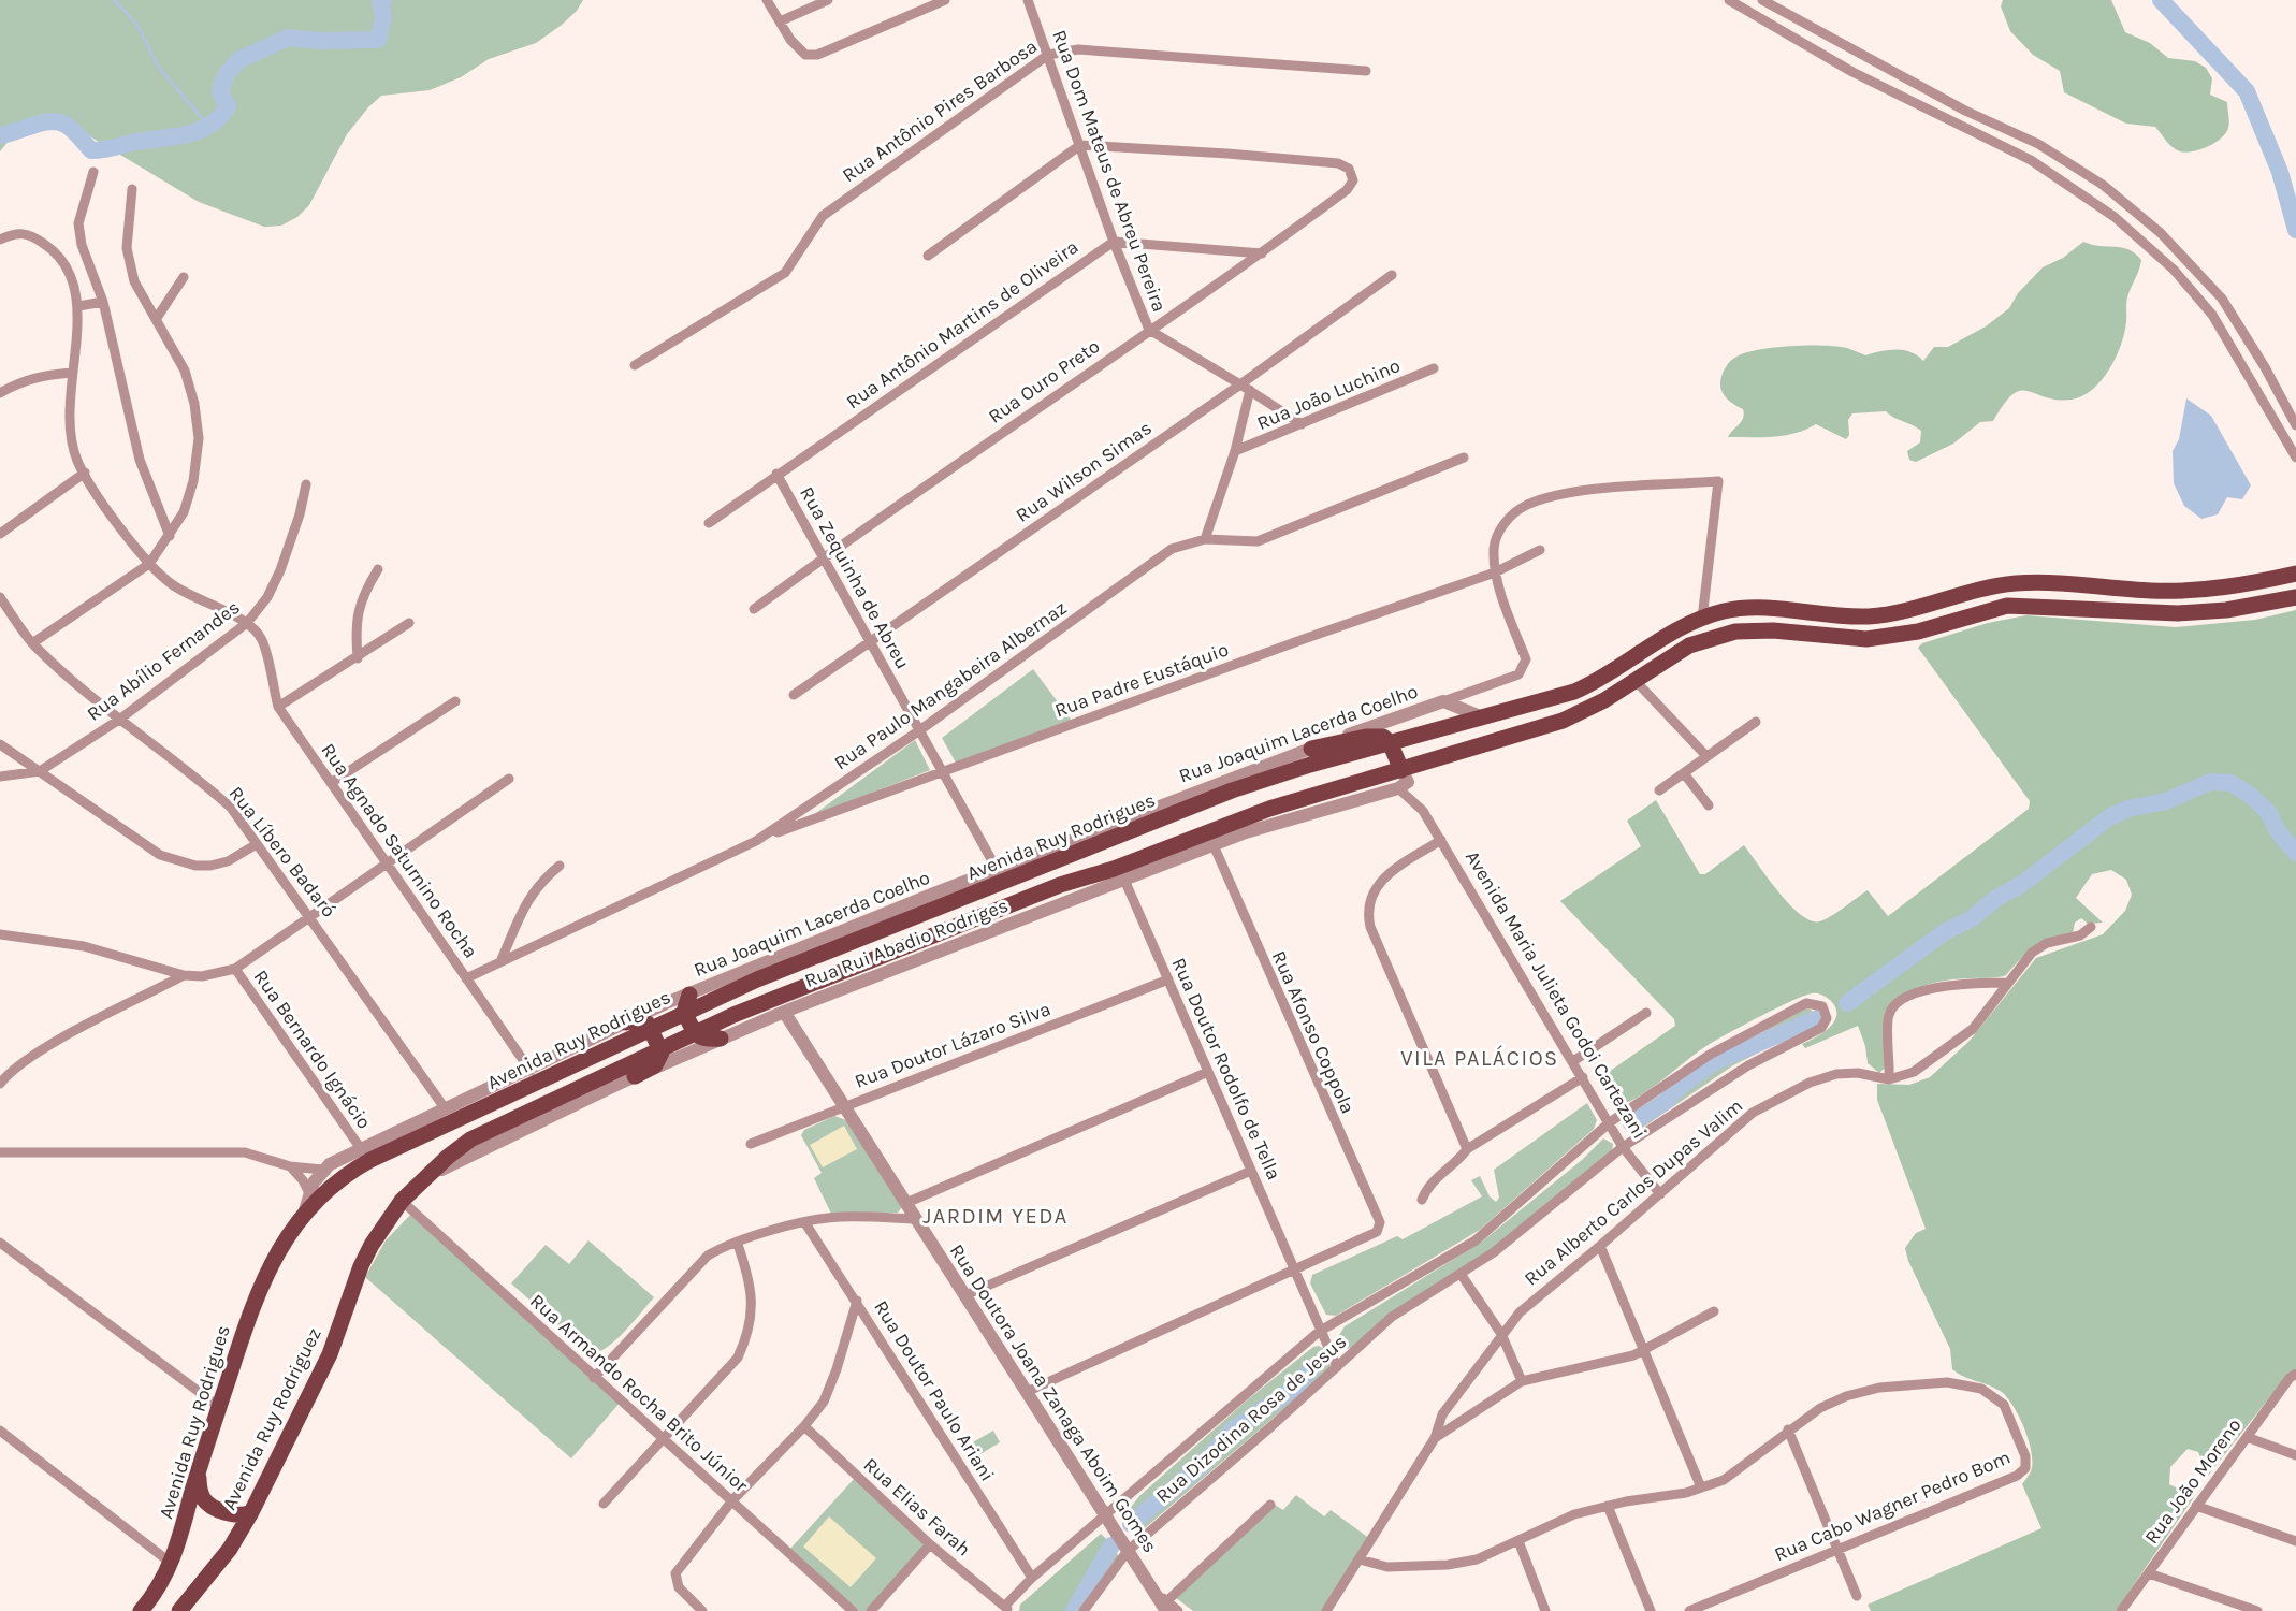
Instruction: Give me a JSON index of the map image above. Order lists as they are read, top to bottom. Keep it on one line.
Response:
{"streets":{"main road":["Avenida Ruy Rodrigues","Avenida Ruy Rodriguez"],"street":["Rua Antônio Pires Barbosa","Rua Dom Mateus de Abreu Pereira","Rua Antônio Martins de Oliveira","Rua Ouro Preto","Rua João Luchino","Rua Wilson Simas","Rua Zequinha de Abreu","Rua Abílio Fernandes","Rua Padre Eustáquio","Rua Paulo Mangabeira Albernaz","Rua Joaquim Lacerda Coelho","Rua Agnado Saturnino Rocha","Rua Líbero Badaró","Rua Rui Abadio Rodriges","Avenida Maria Julieta Godoi Cartezani","Rua Afonso Coppola","Rua Doutor Lázaro Silva","Rua Bernardo Ignácio","Rua Doutor Rodolfo de Tella","Rua Alberto Carlos Dupas Valim","Rua Doutor Paulo Ariani","Rua Armando Rocha Brito Júnior","Rua Doutora Joana Zanaga Aboim Gomes","Rua Dizodina Rosa de Jesus","Rua João Moreno","Rua Cabo Wagner Pedro Bom","Rua Elias Farah"]},"crossings":[["Rua Antônio Pires Barbosa","Rua Dom Mateus de Abreu Pereira"],["Rua Dom Mateus de Abreu Pereira","Rua Antônio Martins de Oliveira"],["Rua Dom Mateus de Abreu Pereira","Rua Ouro Preto"],["Rua Dom Mateus de Abreu Pereira","Rua João Luchino"],["Rua Dom Mateus de Abreu Pereira","Rua Wilson Simas"],["Rua Antônio Martins de Oliveira","Rua Zequinha de Abreu"],["Rua Ouro Preto","Rua Zequinha de Abreu"],["Rua Wilson Simas","Rua Zequinha de Abreu"],["Rua Zequinha de Abreu","Rua Padre Eustáquio"],["Rua Zequinha de Abreu","Rua Paulo Mangabeira Albernaz"],["Rua Zequinha de Abreu","Rua Joaquim Lacerda Coelho"],["Rua Abílio Fernandes","Rua Agnado Saturnino Rocha"],["Rua Abílio Fernandes","Rua Líbero Badaró"],["Rua Padre Eustáquio","Rua Paulo Mangabeira Albernaz"],["Rua Paulo Mangabeira Albernaz","Rua Agnado Saturnino Rocha"],["Rua Joaquim Lacerda Coelho","Avenida Ruy Rodrigues"],["Rua Joaquim Lacerda Coelho","Rua Agnado Saturnino Rocha"],["Rua Joaquim Lacerda Coelho","Rua Líbero Badaró"],["Rua Joaquim Lacerda Coelho","Rua Bernardo Ignácio"],["Rua Rui Abadio Rodriges","Avenida Maria Julieta Godoi Cartezani"],["Rua Rui Abadio Rodriges","Rua Afonso Coppola"],["Rua Rui Abadio Rodriges","Rua Doutor Rodolfo de Tella"],["Rua Rui Abadio Rodriges","Rua Doutora Joana Zanaga Aboim Gomes"],["Avenida Maria Julieta Godoi Cartezani","Rua Alberto Carlos Dupas Valim"],["Avenida Maria Julieta Godoi Cartezani","Rua Dizodina Rosa de Jesus"],["Rua Afonso Coppola","Rua Doutor Rodolfo de Tella"],["Rua Doutor Lázaro Silva","Rua Doutor Rodolfo de Tella"],["Rua Doutor Lázaro Silva","Rua Doutora Joana Zanaga Aboim Gomes"],["Rua Doutor Rodolfo de Tella","Rua Dizodina Rosa de Jesus"],["Rua Armando Rocha Brito Júnior","Avenida Ruy Rodriguez"],["Rua Doutora Joana Zanaga Aboim Gomes","Rua Dizodina Rosa de Jesus"]],"districts":["VILA PALÁCIOS","JARDIM YEDA"]}
